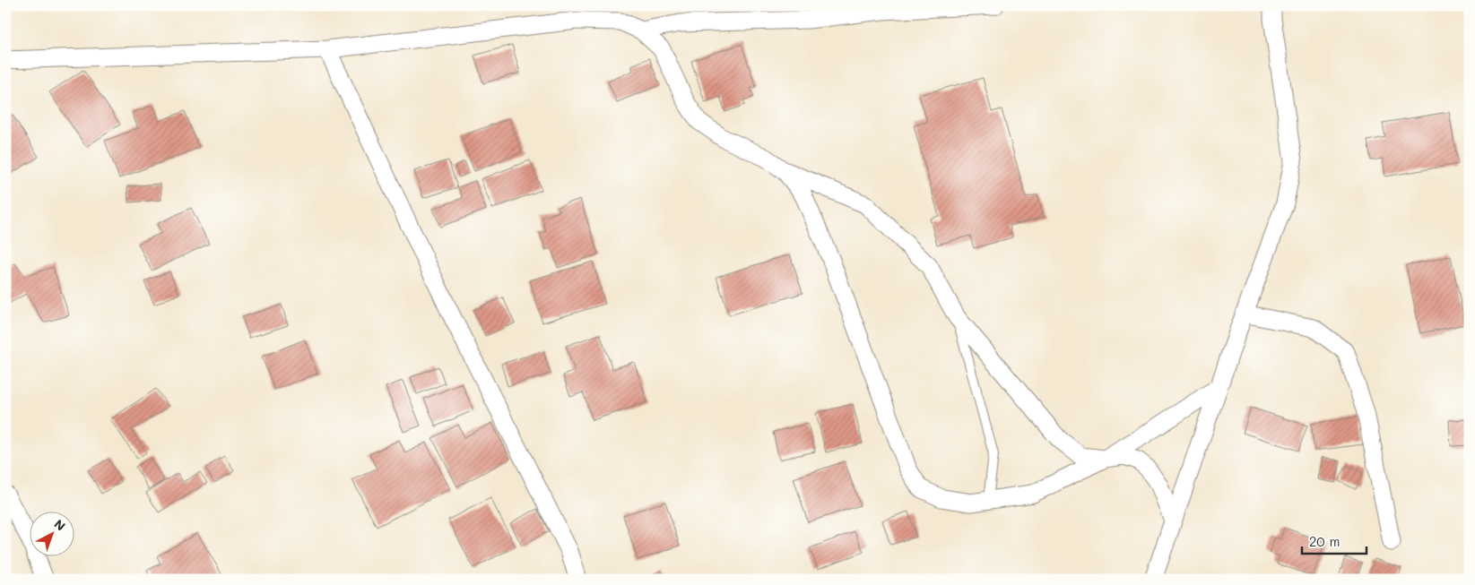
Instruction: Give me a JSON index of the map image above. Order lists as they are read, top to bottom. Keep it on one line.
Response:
{"scale_bar":"20 m","north":"top right"}
